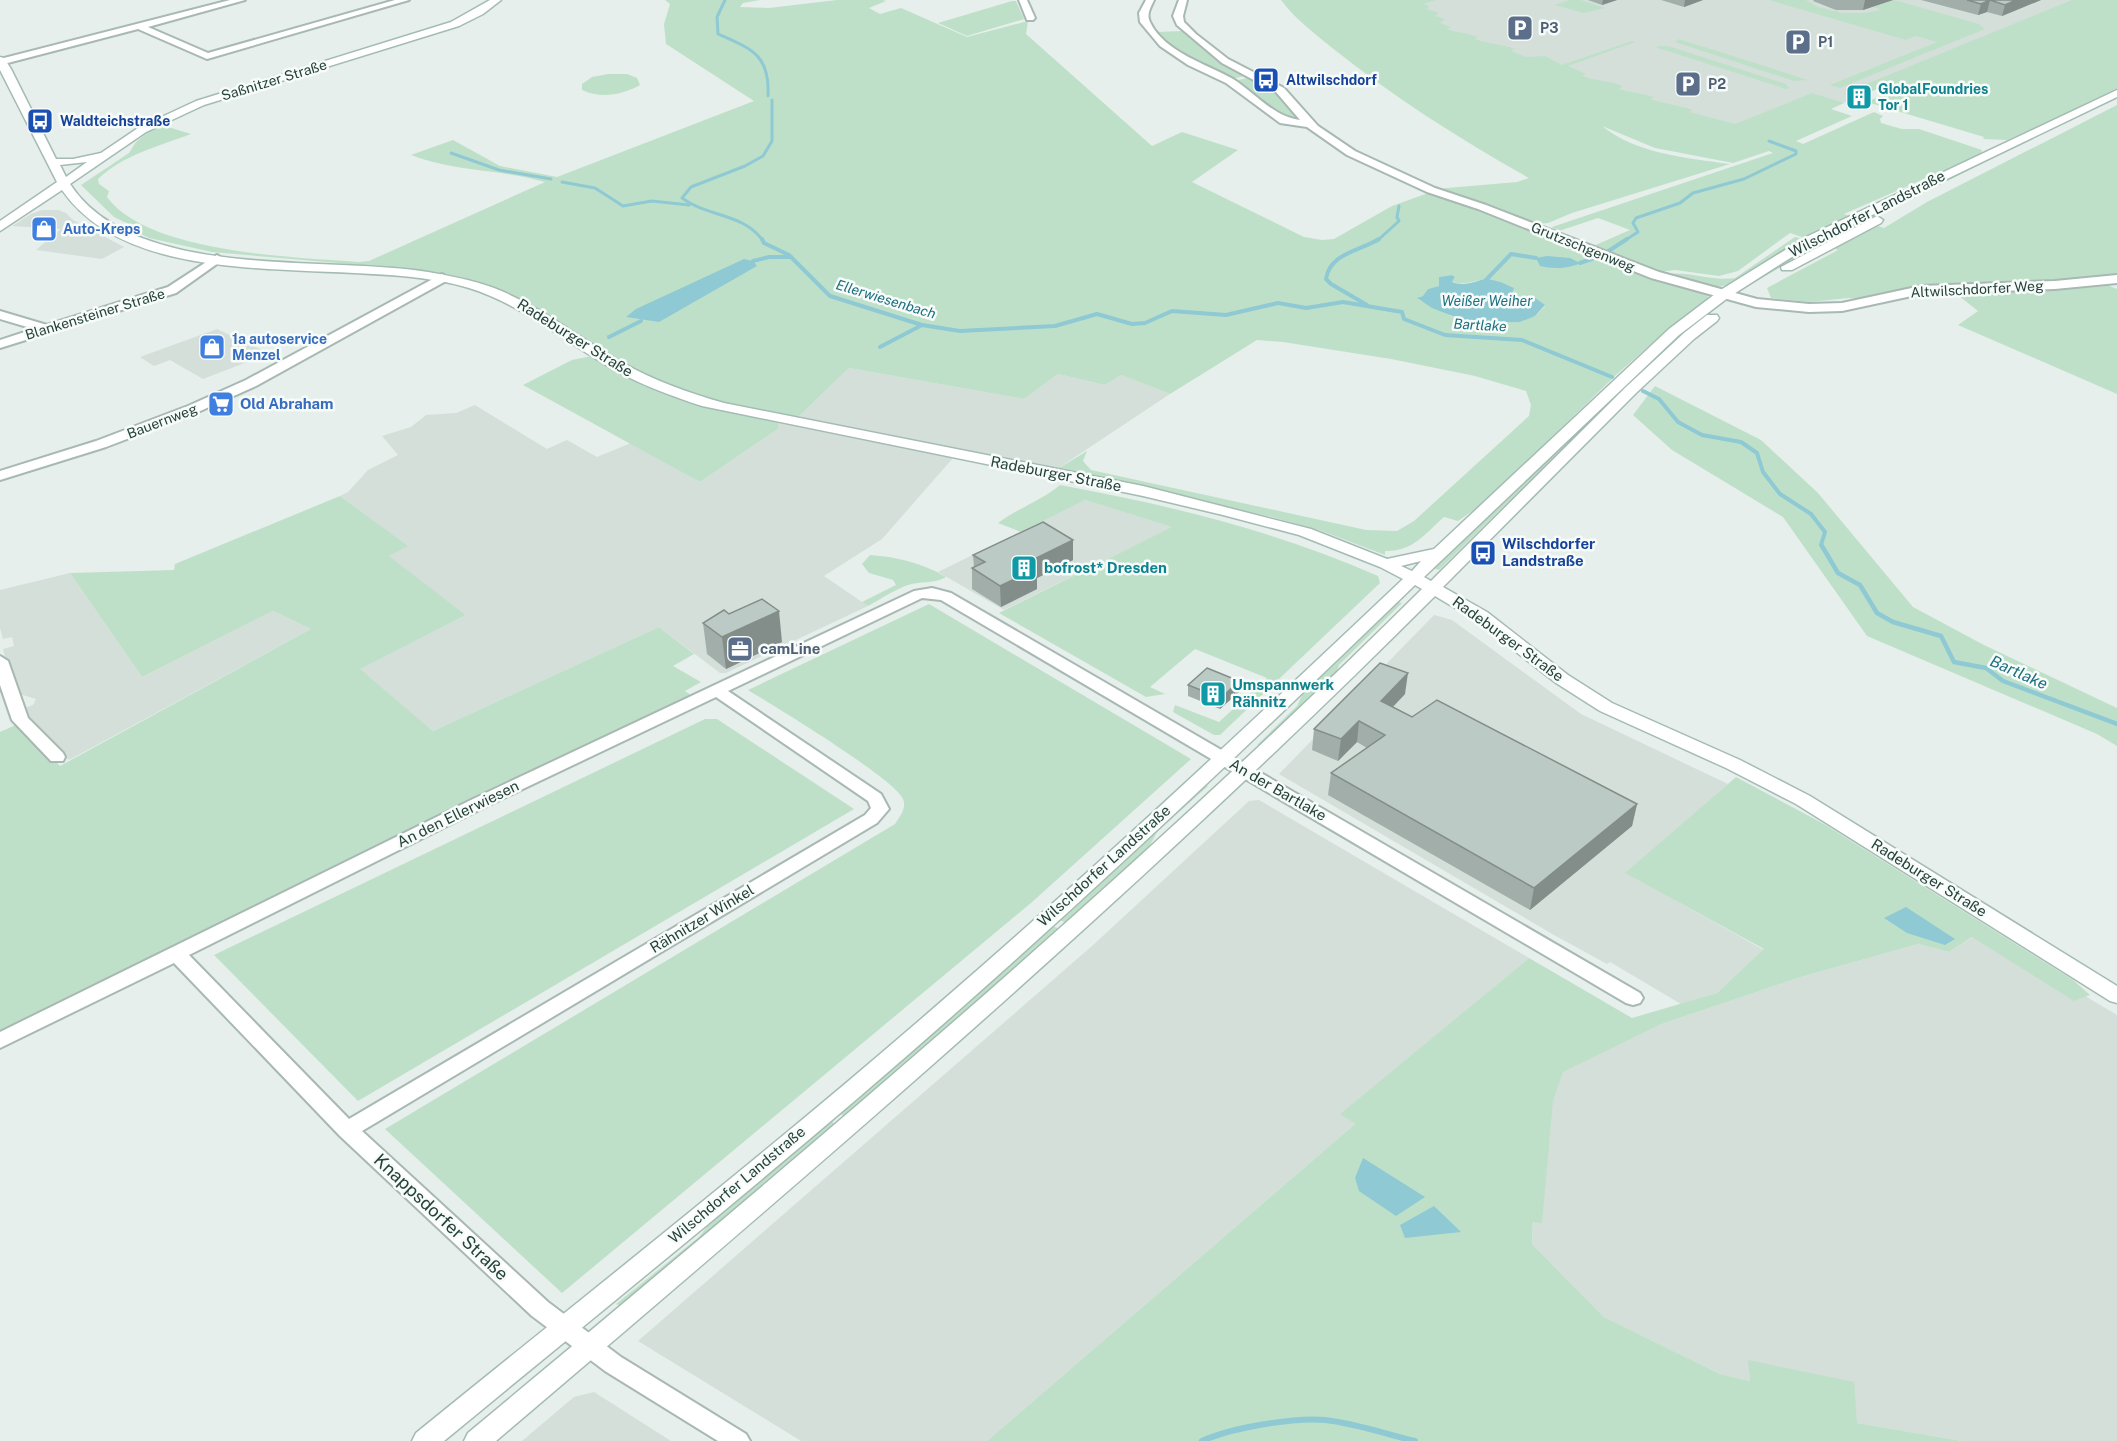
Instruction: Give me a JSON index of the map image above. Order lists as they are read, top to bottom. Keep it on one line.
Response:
{"streets":{"main road":["Saßnitzer Straße","Wilschdorfer Landstraße","Radeburger Straße"],"street":["Grutzschgenweg","Altwilschdorfer Weg","Blankensteiner Straße","Bauernweg","An der Bartlake","An den Ellerwiesen","Rähnitzer Winkel","Knappsdorfer Straße"]},"crossings":[["Saßnitzer Straße","Radeburger Straße"],["Wilschdorfer Landstraße","Grutzschgenweg"],["Wilschdorfer Landstraße","Altwilschdorfer Weg"],["Wilschdorfer Landstraße","Radeburger Straße"],["Wilschdorfer Landstraße","An der Bartlake"],["Wilschdorfer Landstraße","Knappsdorfer Straße"],["Grutzschgenweg","Altwilschdorfer Weg"],["Blankensteiner Straße","Radeburger Straße"],["Radeburger Straße","Bauernweg"],["An der Bartlake","An den Ellerwiesen"],["An den Ellerwiesen","Rähnitzer Winkel"],["An den Ellerwiesen","Knappsdorfer Straße"],["Rähnitzer Winkel","Knappsdorfer Straße"]],"water":["Ellerwiesenbach","Weißer Weiher","Bartlake"],"places":{"parking":["P3","P1","P2"],"bus stop":["Altwilschdorf","Waldteichstraße","Wilschdorfer Landstraße"],"building":["GlobalFoundries Tor 1","bofrost* Dresden","Umspannwerk Rähnitz"],"shop":["Auto-Kreps","1a autoservice Menzel"],"supermarket":["Old Abraham"],"office":["camLine"]}}
